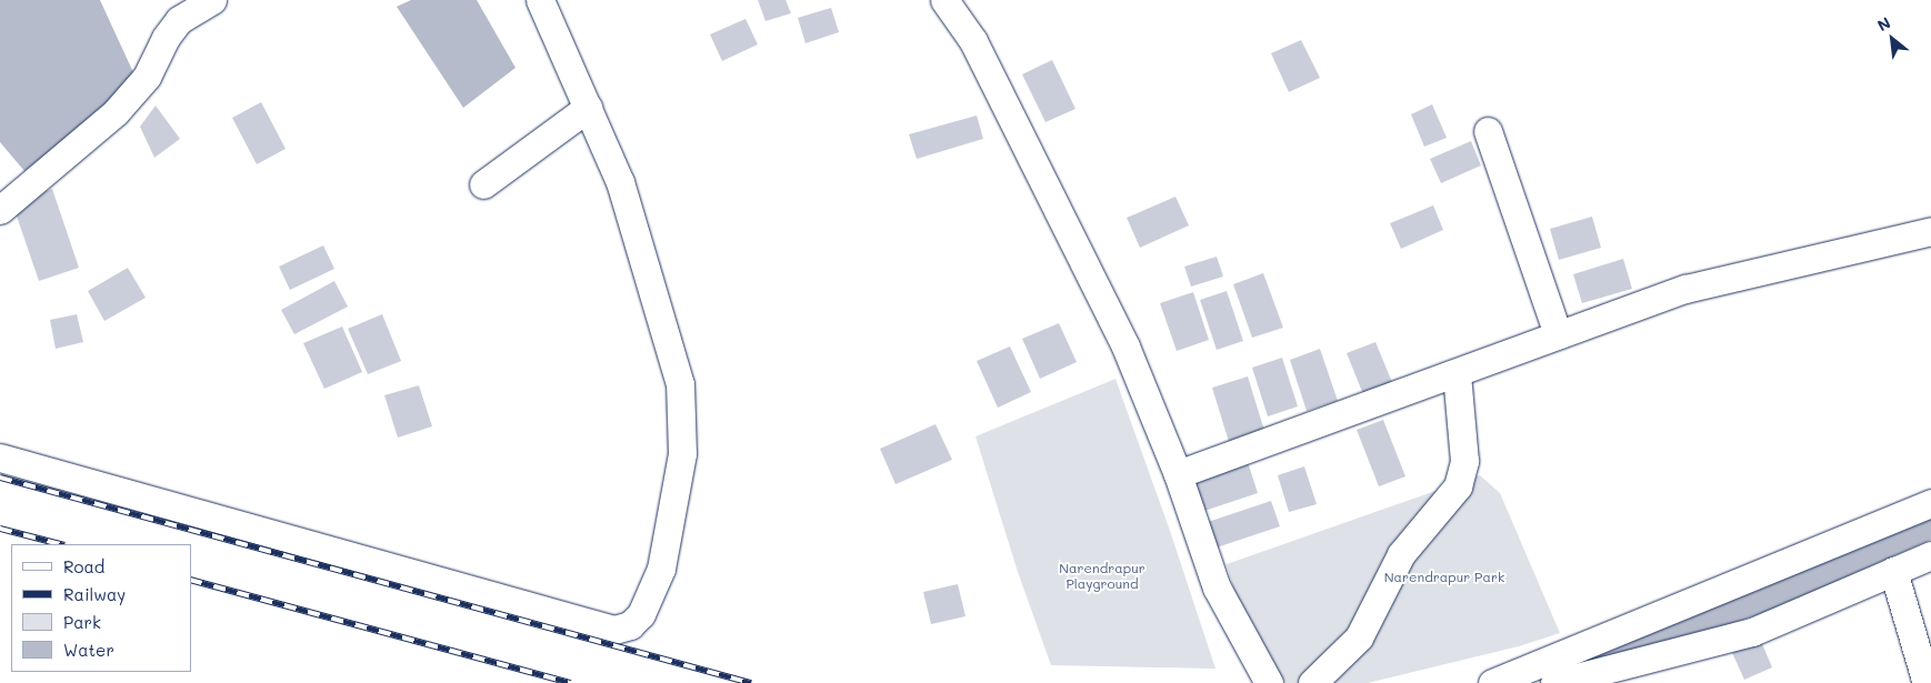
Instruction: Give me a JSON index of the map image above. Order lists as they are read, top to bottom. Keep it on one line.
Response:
{"parks":["Narendrapur Playground","Narendrapur Park"],"legend":["Road","Railway","Park","Water"],"north":"top left"}
